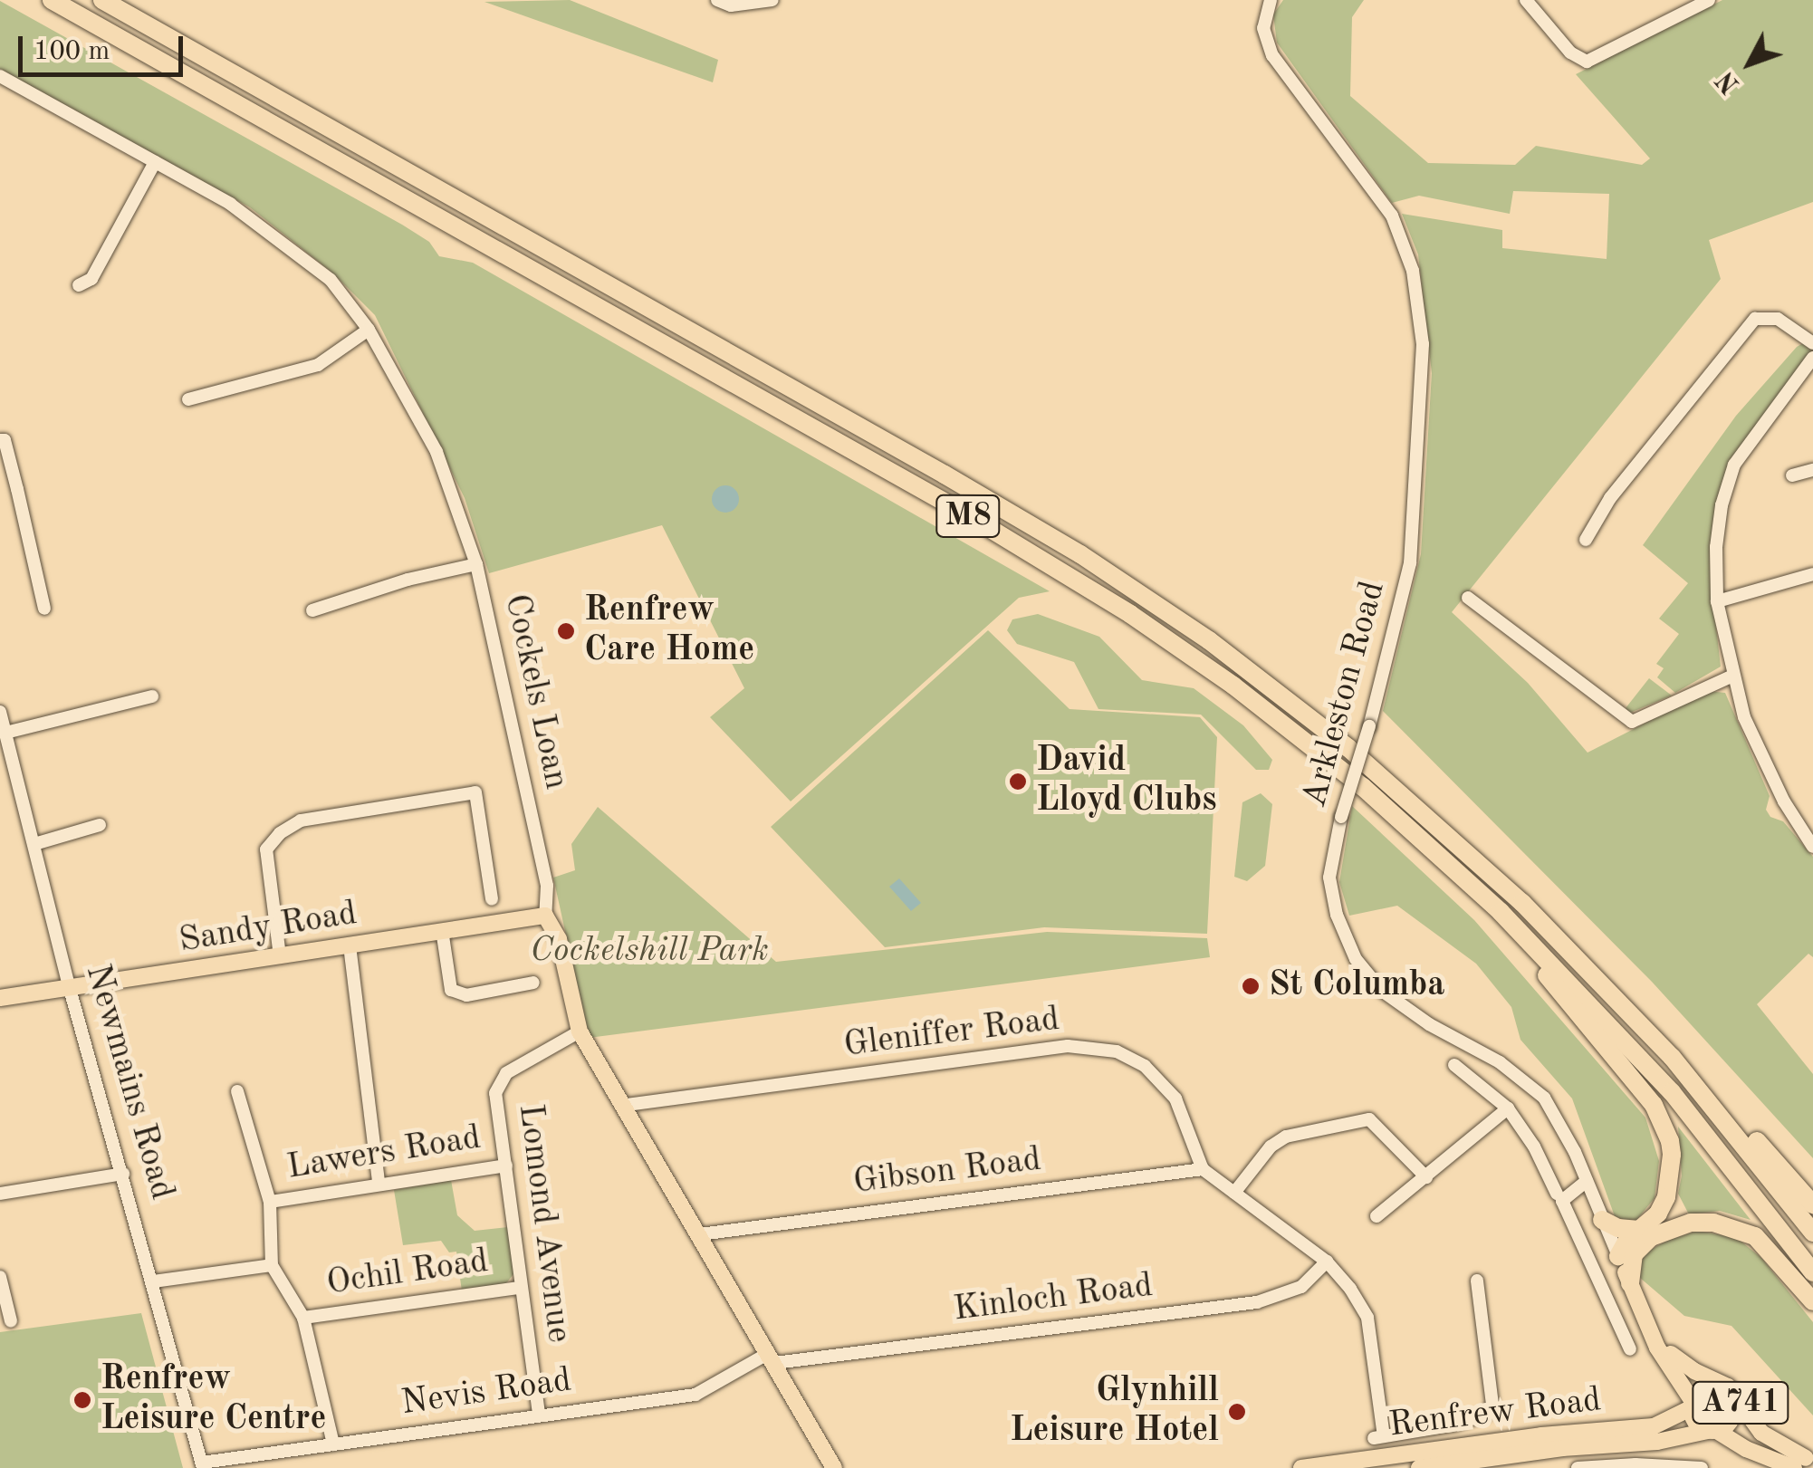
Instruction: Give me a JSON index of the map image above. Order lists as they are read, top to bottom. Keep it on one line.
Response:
{"streets":{"highway":["M8"],"main road":["Cockels Loan","Arkleston Road","Sandy Road","A741","Renfrew Road"],"street":["Gleniffer Road","Newmains Road","Lawers Road","Gibson Road","Lomond Avenue","Ochil Road","Kinloch Road","Nevis Road"]},"crossings":[["Cockels Loan","Sandy Road"],["Cockels Loan","Gleniffer Road"],["Cockels Loan","Gibson Road"],["Cockels Loan","Lomond Avenue"],["Cockels Loan","Kinloch Road"],["Cockels Loan","Nevis Road"],["Arkleston Road","A741"],["Arkleston Road","Renfrew Road"],["Sandy Road","Newmains Road"],["Gleniffer Road","Gibson Road"],["Newmains Road","Nevis Road"],["Lawers Road","Lomond Avenue"],["Lomond Avenue","Ochil Road"],["Lomond Avenue","Nevis Road"],["Kinloch Road","Nevis Road"],["A741","Renfrew Road"]],"parks":["Cockelshill Park"],"places":["Renfrew Care Home","David Lloyd Clubs","St Columba","Renfrew Leisure Centre","Glynhill Leisure Hotel"],"scale_bar":"100 m","north":"bottom left"}
